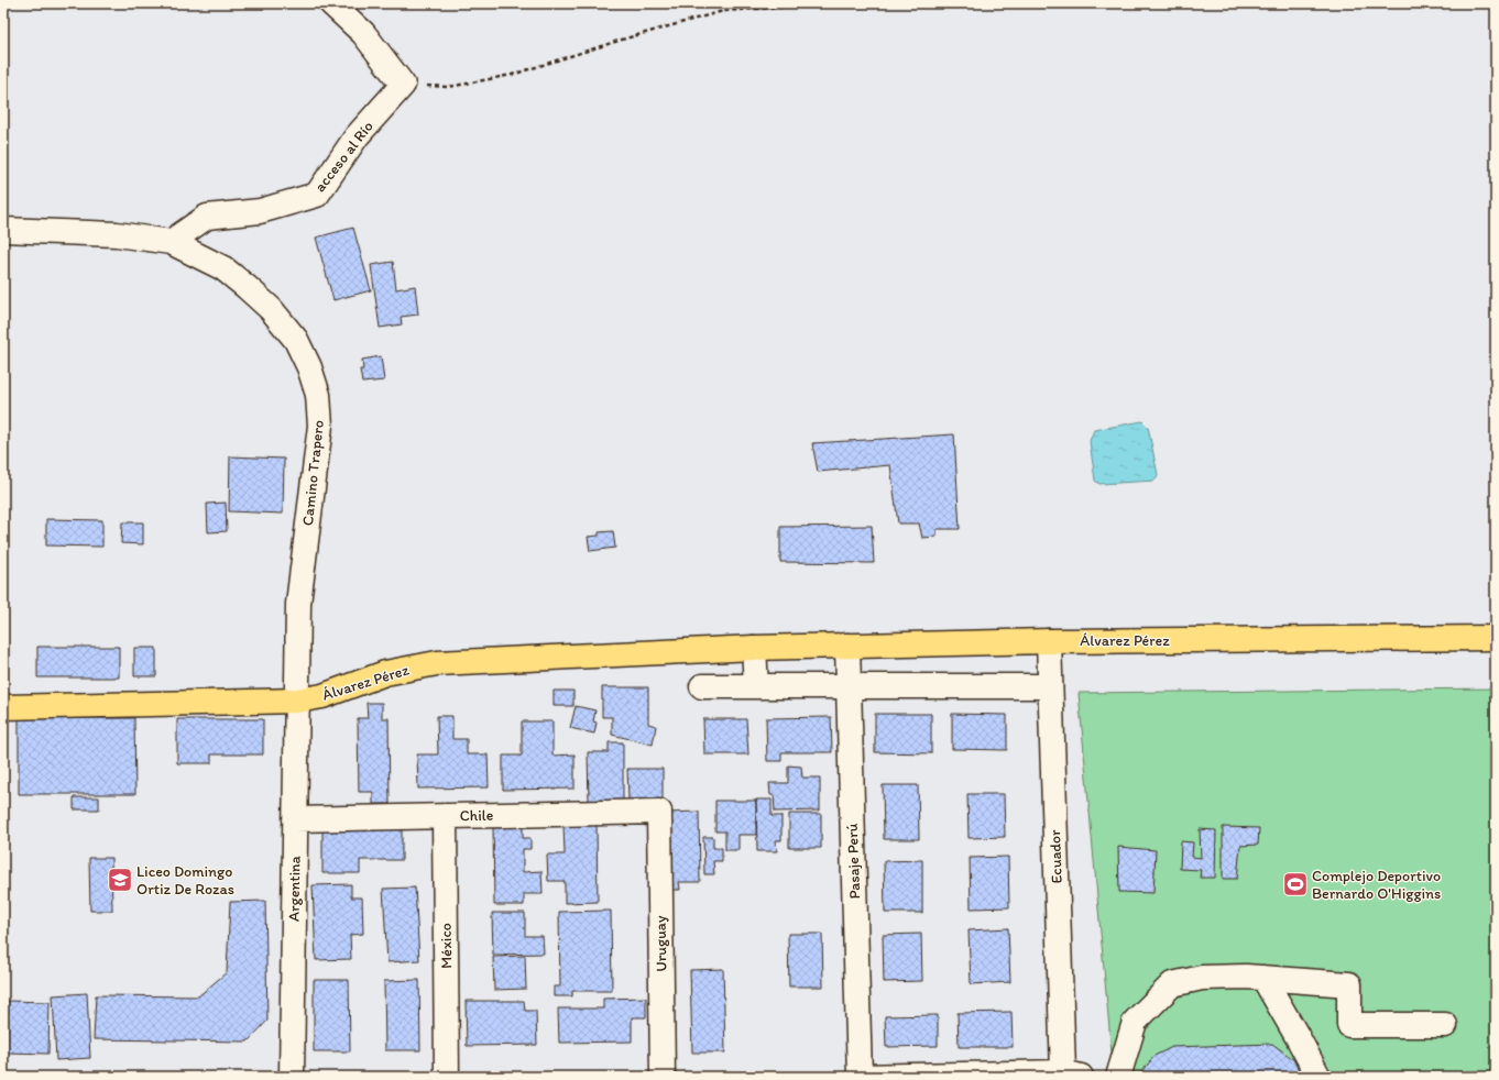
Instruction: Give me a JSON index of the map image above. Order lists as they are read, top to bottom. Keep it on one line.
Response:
{"streets":{"main road":["Álvarez Pérez"],"street":["acceso al Río","Camino Trapero","Chile","Ecuador","Pasaje Perú","Argentina","Uruguay","México"]},"crossings":[["acceso al Río","Camino Trapero"],["Camino Trapero","Álvarez Pérez"],["Camino Trapero","Argentina"],["Álvarez Pérez","Ecuador"],["Álvarez Pérez","Pasaje Perú"],["Álvarez Pérez","Argentina"],["Chile","Argentina"],["Chile","Uruguay"],["Chile","México"]],"places":{"school or university":["Liceo Domingo Ortiz De Rozas"],"sports":["Complejo Deportivo Bernardo O'Higgins"]}}
